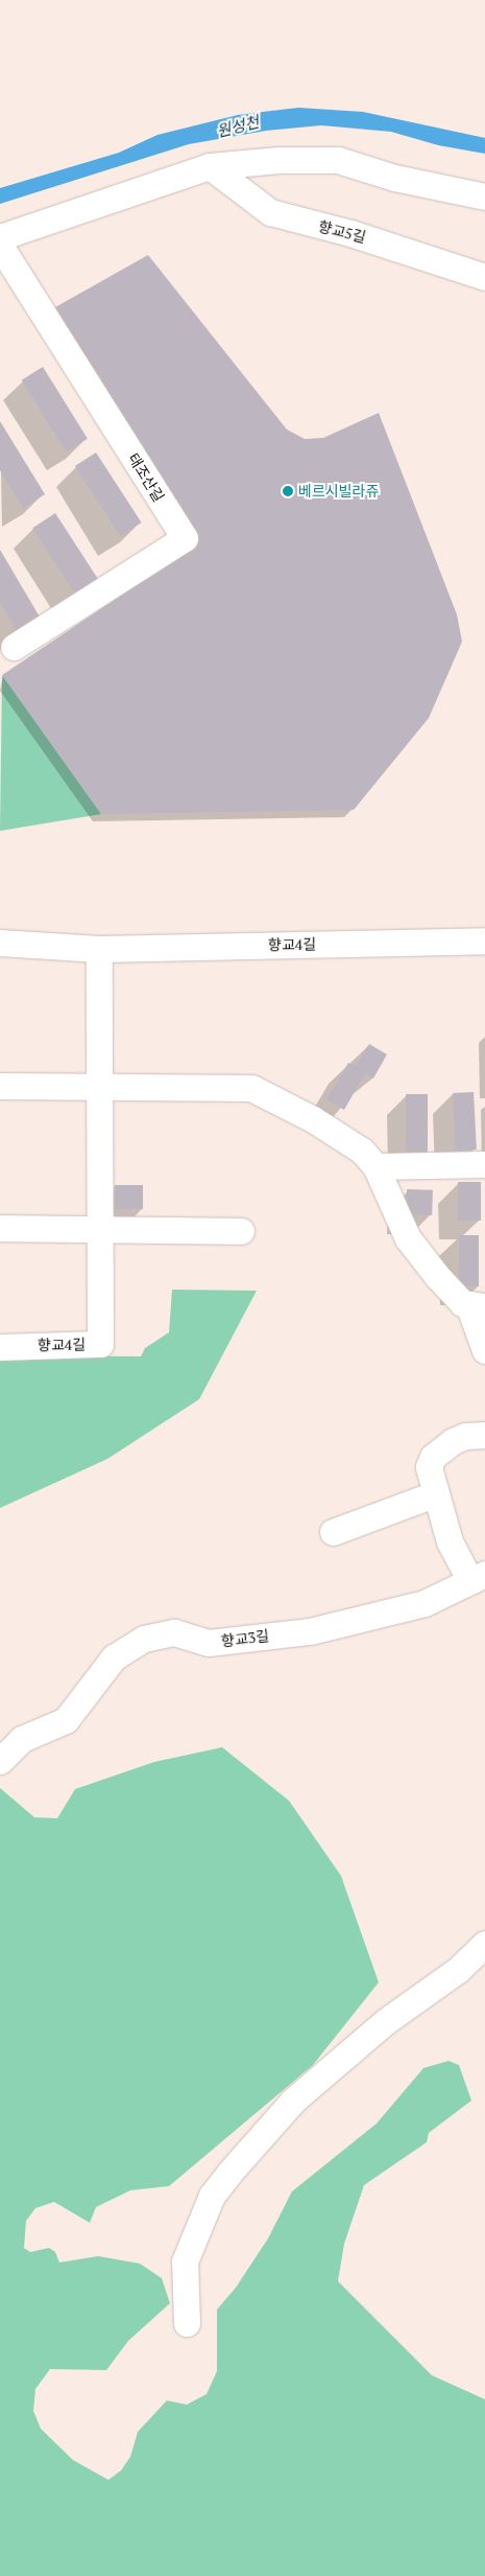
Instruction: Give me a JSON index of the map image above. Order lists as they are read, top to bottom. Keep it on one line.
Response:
{"streets":{"street":["향교5길","태조산길","향교4길","향교3길"]},"water":["원성천"],"places":["베르시빌라쥬"]}
